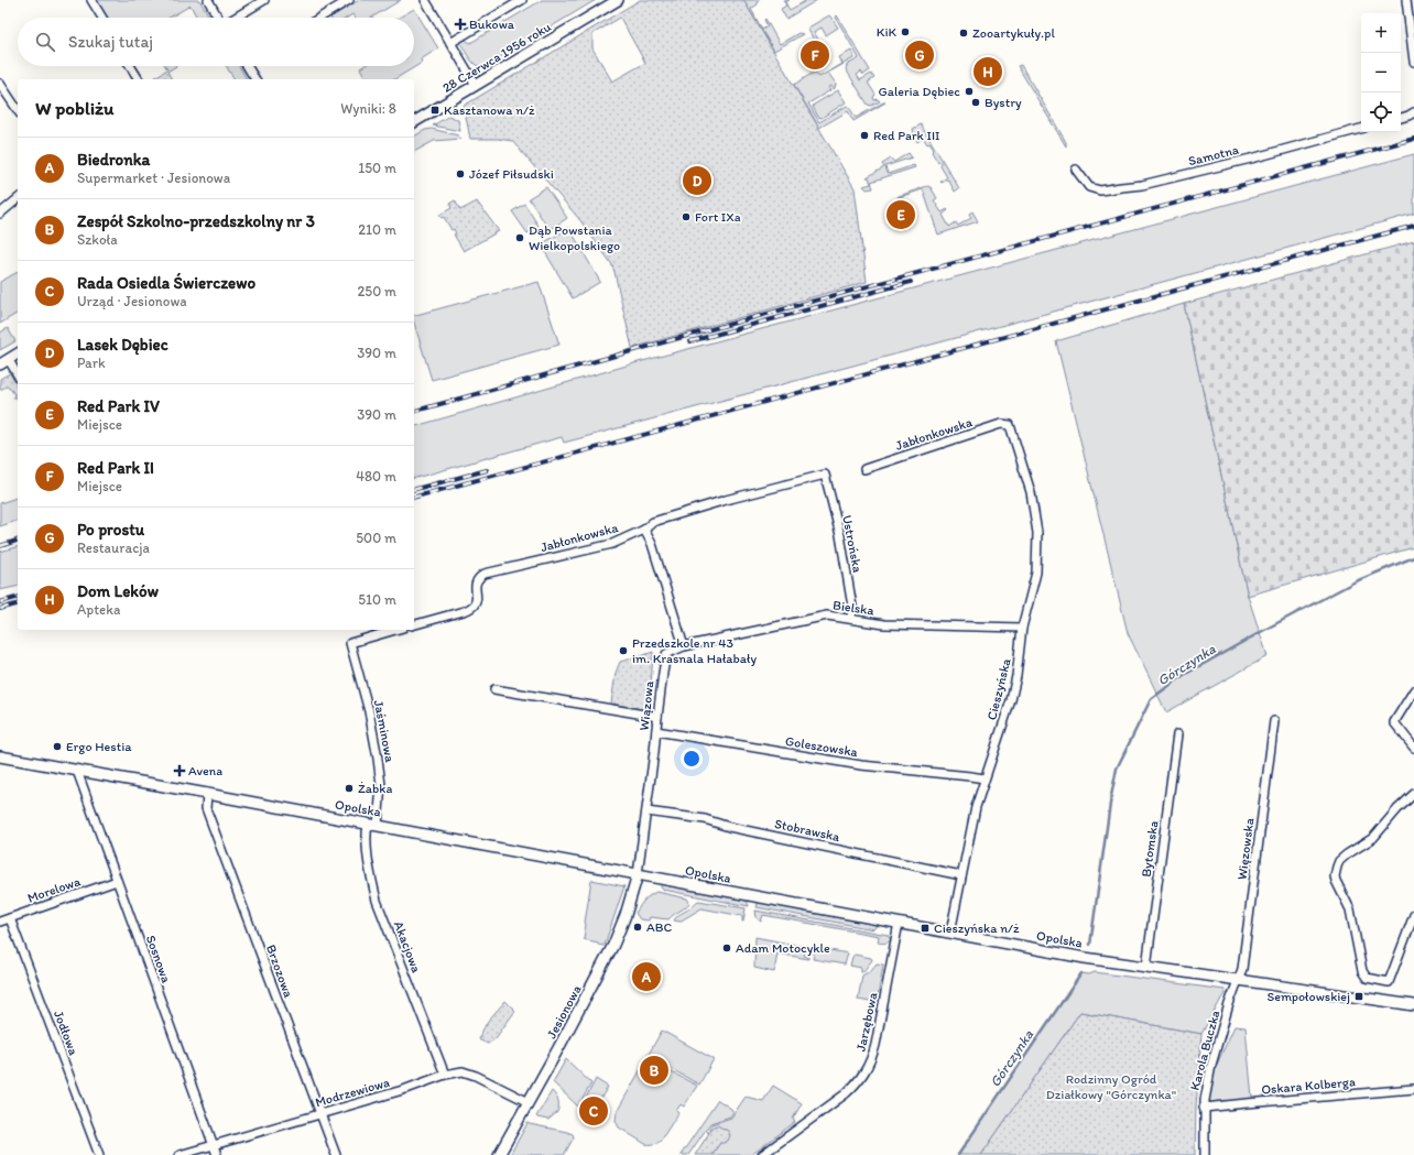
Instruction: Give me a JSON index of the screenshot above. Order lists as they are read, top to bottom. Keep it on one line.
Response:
{"streets":{"street":["28 Czerwca 1956 roku","Samotna","Jabłonkowska","Ustrońska","Bielska","Cieszyńska","Wiązowa","Jaśminowa","Goleszowska","Opolska","Stobrawska","Bytomska","Więzowska","Morelowa","Akacjowa","Sosnowa","Brzozowa","Jesionowa","Jarzębowa","Jodłowa","Karola Buczka","Oskara Kolberga","Modrzewiowa"]},"crossings":[["Jabłonkowska","Ustrońska"],["Jabłonkowska","Cieszyńska"],["Ustrońska","Bielska"],["Bielska","Cieszyńska"],["Bielska","Wiązowa"],["Cieszyńska","Goleszowska"],["Cieszyńska","Opolska"],["Cieszyńska","Stobrawska"],["Wiązowa","Goleszowska"],["Wiązowa","Opolska"],["Wiązowa","Stobrawska"],["Wiązowa","Jesionowa"],["Jaśminowa","Opolska"],["Jaśminowa","Akacjowa"],["Opolska","Bytomska"],["Opolska","Więzowska"],["Opolska","Akacjowa"],["Opolska","Sosnowa"],["Opolska","Brzozowa"],["Opolska","Jesionowa"],["Opolska","Jarzębowa"],["Opolska","Karola Buczka"],["Więzowska","Karola Buczka"],["Morelowa","Sosnowa"],["Morelowa","Jodłowa"],["Akacjowa","Modrzewiowa"],["Sosnowa","Modrzewiowa"],["Brzozowa","Modrzewiowa"],["Jesionowa","Modrzewiowa"],["Karola Buczka","Oskara Kolberga"]],"water":["Górczynka"],"parks":["Rodzinny Ogród Działkowy \"Górczynka\""],"places":{"health":["Bukowa","Avena"],"other":["KiK","Zooartykuły.pl","Galeria Dębiec","Bystry","Red Park III","Józef Piłsudski","Fort IXa","Dąb Powstania Wielkopolskiego","Przedszkole nr 43 im. Krasnala Hałabały","Ergo Hestia","Żabka","ABC","Adam Motocykle"],"transit":["Kasztanowa n/ż","Cieszyńska n/ż","Sempołowskiej"]},"page":{"map_buttons":["+","−"],"search":"Szukaj tutaj","pins":["F","G","H","D","E","A","B","C"],"heading":["W pobliżu","Wyniki: 8"],"list":[{"mark":"A","name":"Biedronka","note":"Supermarket · Jesionowa","value":"150 m"},{"mark":"B","name":"Zespół Szkolno-przedszkolny nr 3","note":"Szkoła","value":"210 m"},{"mark":"C","name":"Rada Osiedla Świerczewo","note":"Urząd · Jesionowa","value":"250 m"},{"mark":"D","name":"Lasek Dębiec","note":"Park","value":"390 m"},{"mark":"E","name":"Red Park IV","note":"Miejsce","value":"390 m"},{"mark":"F","name":"Red Park II","note":"Miejsce","value":"480 m"},{"mark":"G","name":"Po prostu","note":"Restauracja","value":"500 m"},{"mark":"H","name":"Dom Leków","note":"Apteka","value":"510 m"}]}}
